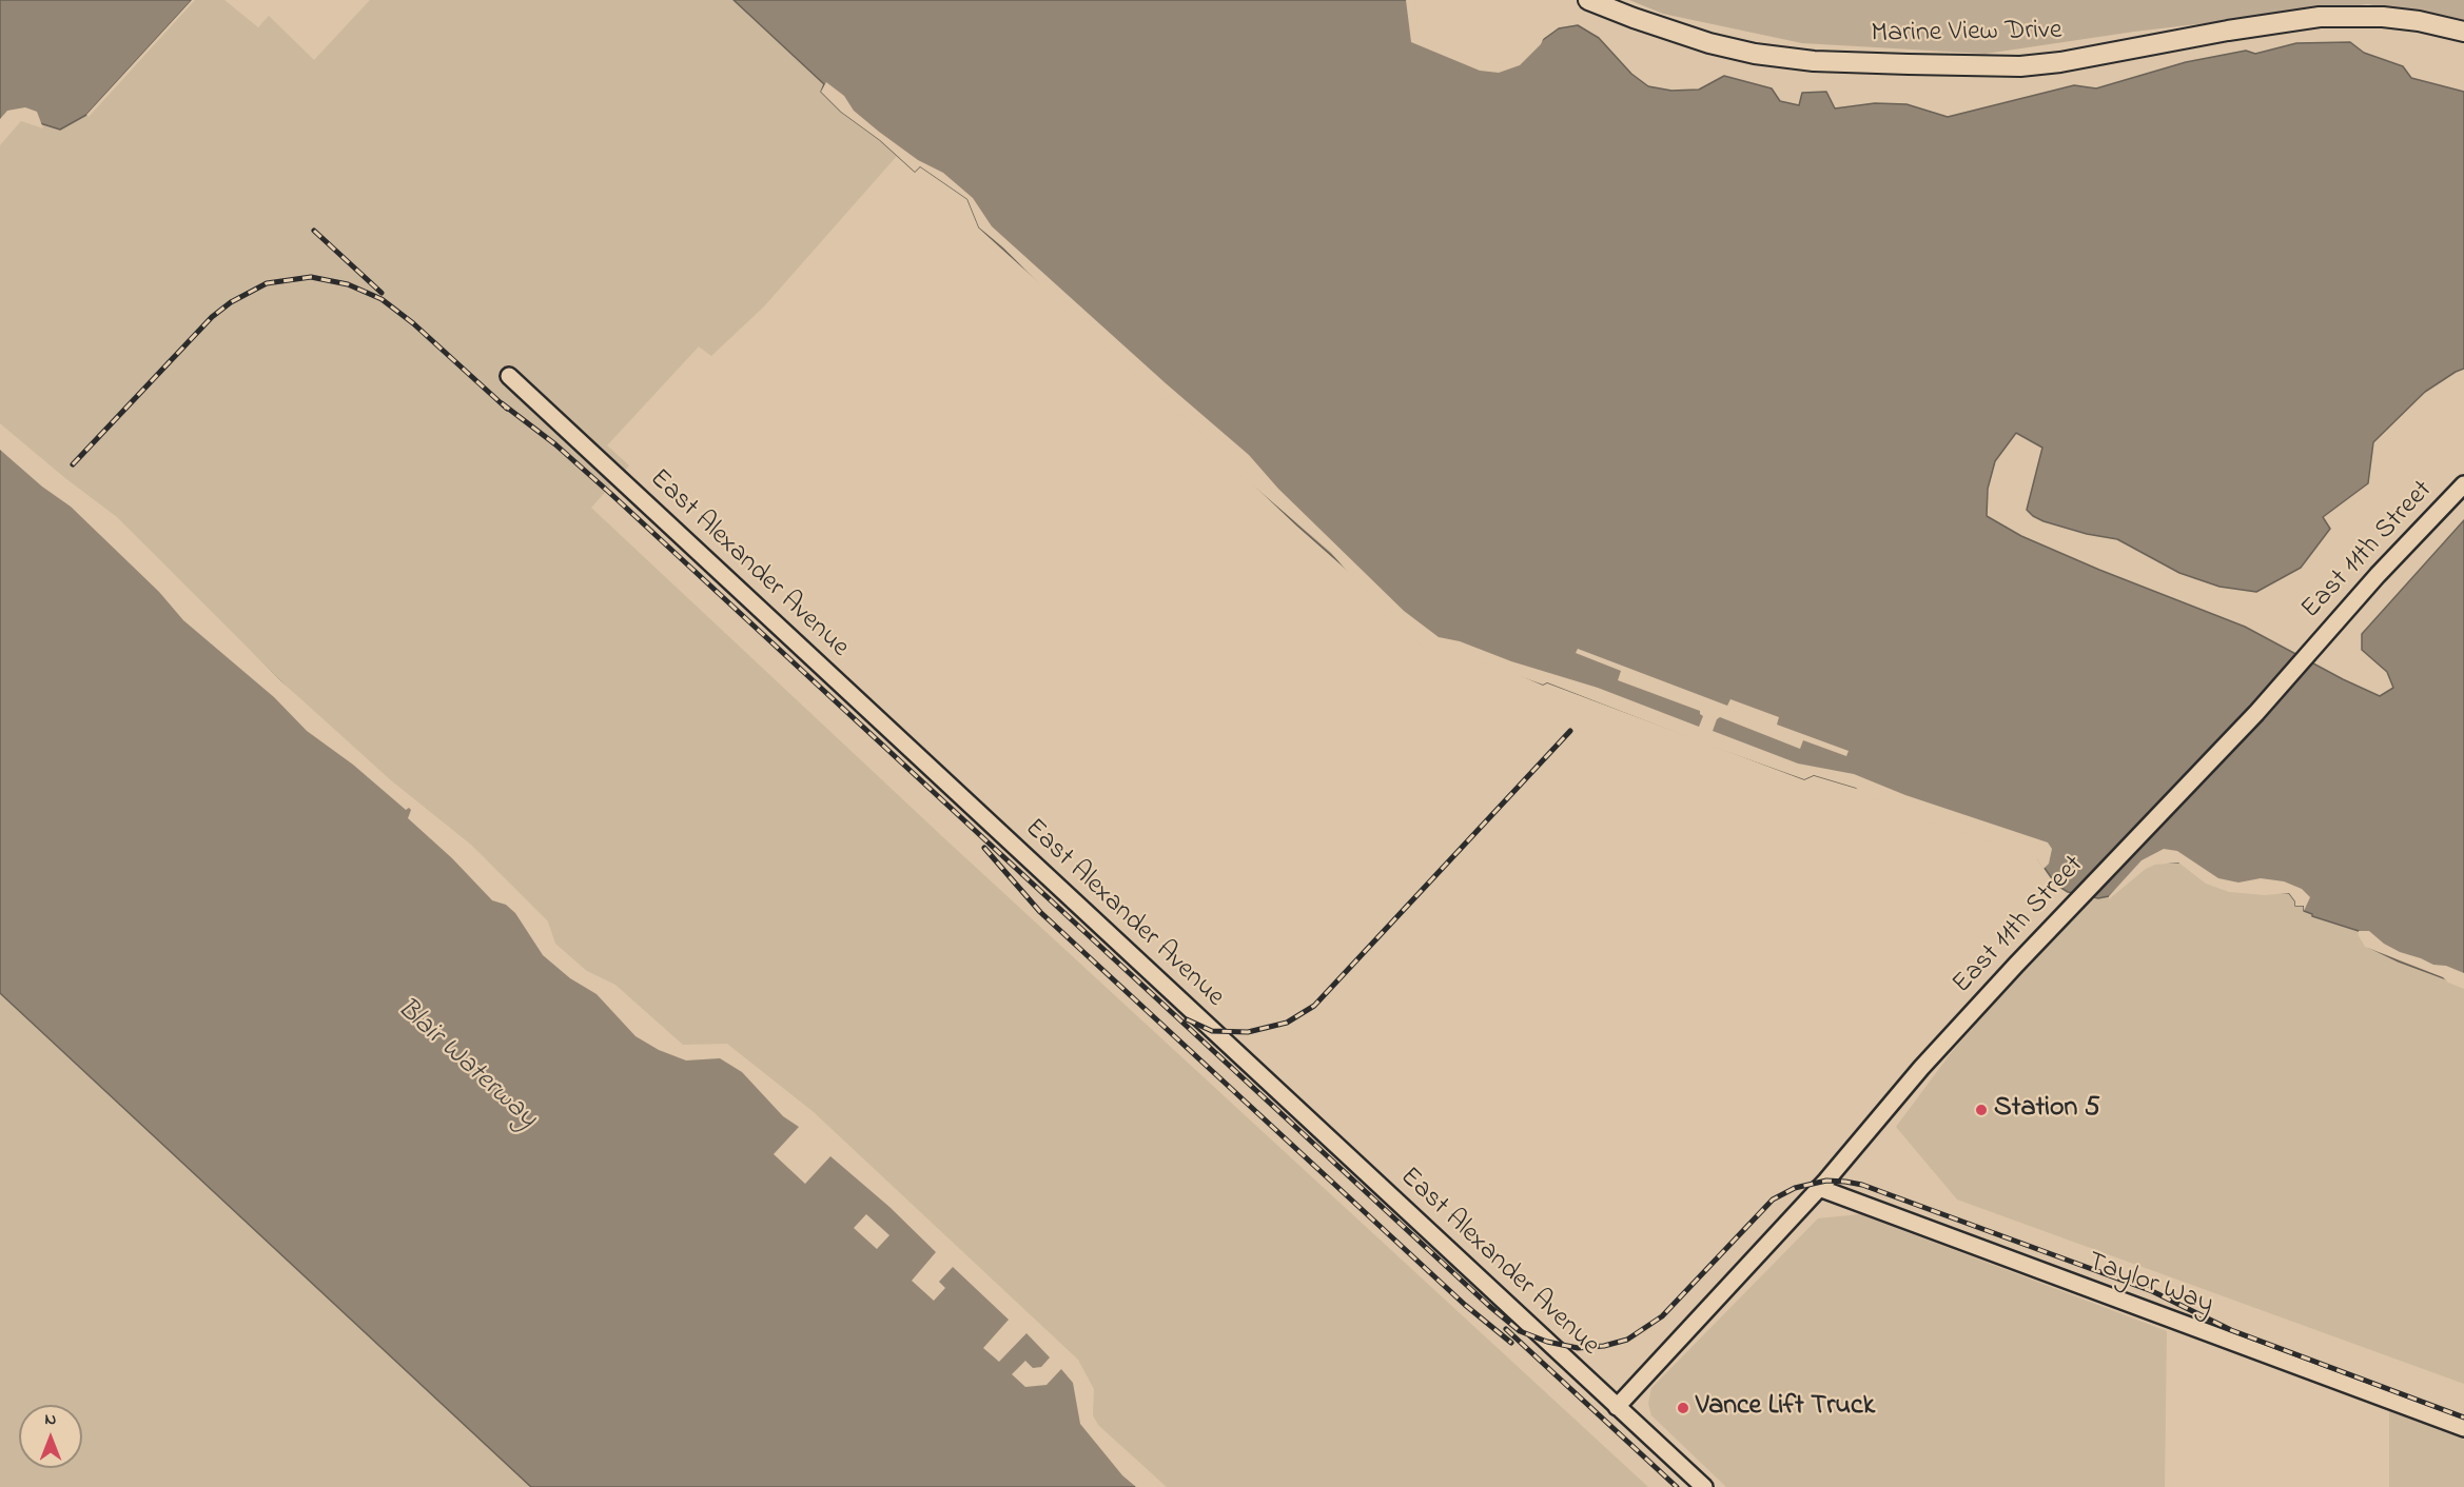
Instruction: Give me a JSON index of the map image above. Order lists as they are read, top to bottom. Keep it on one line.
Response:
{"streets":{"main road":["Marine View Drive"],"street":["East 11th Street","East Alexander Avenue","Taylor Way"]},"crossings":[["East 11th Street","East Alexander Avenue"],["East 11th Street","Taylor Way"]],"water":["Blair Waterway"],"places":["Station 5","Vance Lift Truck"],"north":"top"}
